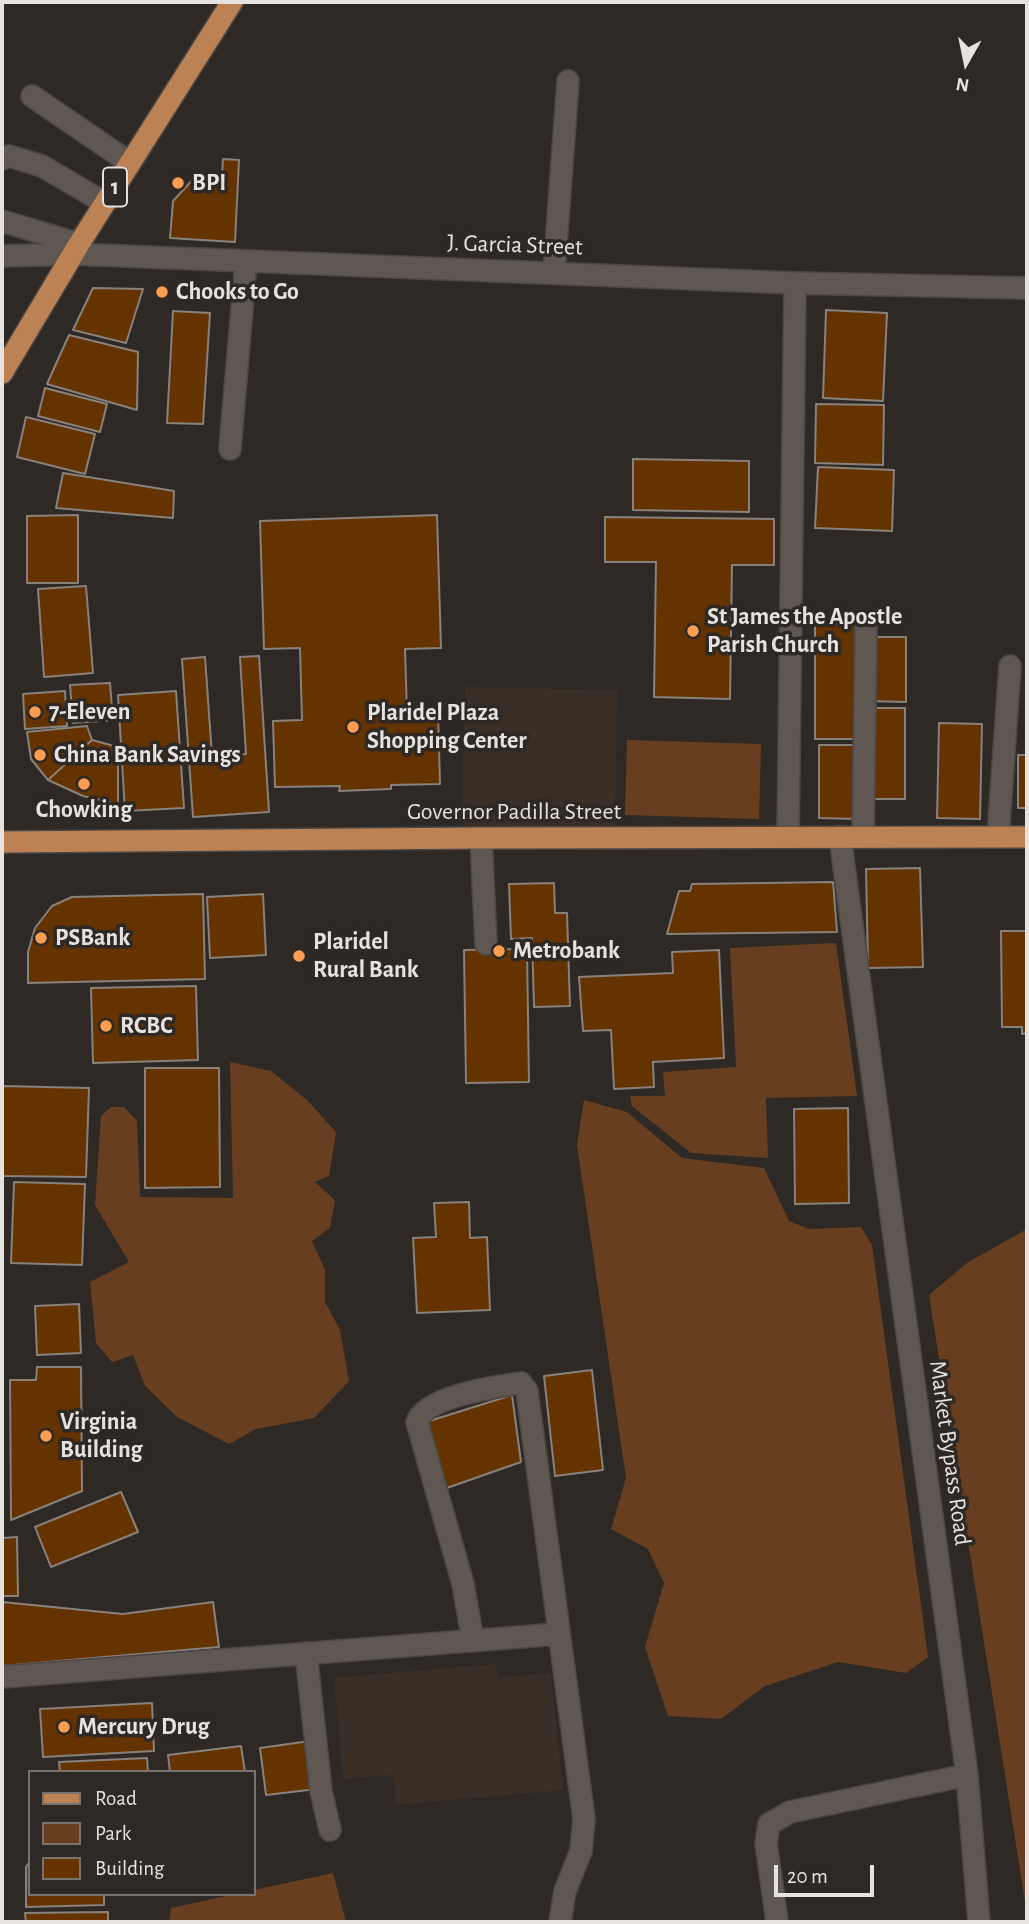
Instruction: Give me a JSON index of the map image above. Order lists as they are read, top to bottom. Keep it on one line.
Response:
{"streets":{"main road":["1","Governor Padilla Street"],"street":["J. Garcia Street","Market Bypass Road"]},"crossings":[["1","J. Garcia Street"],["Governor Padilla Street","Market Bypass Road"]],"places":["BPI","Chooks to Go","St James the Apostle Parish Church","7-Eleven","Plaridel Plaza Shopping Center","China Bank Savings","Chowking","PSBank","Metrobank","Plaridel Rural Bank","RCBC","Virginia Building","Mercury Drug"],"legend":["Road","Park","Building"],"scale_bar":"20 m","north":"bottom"}
